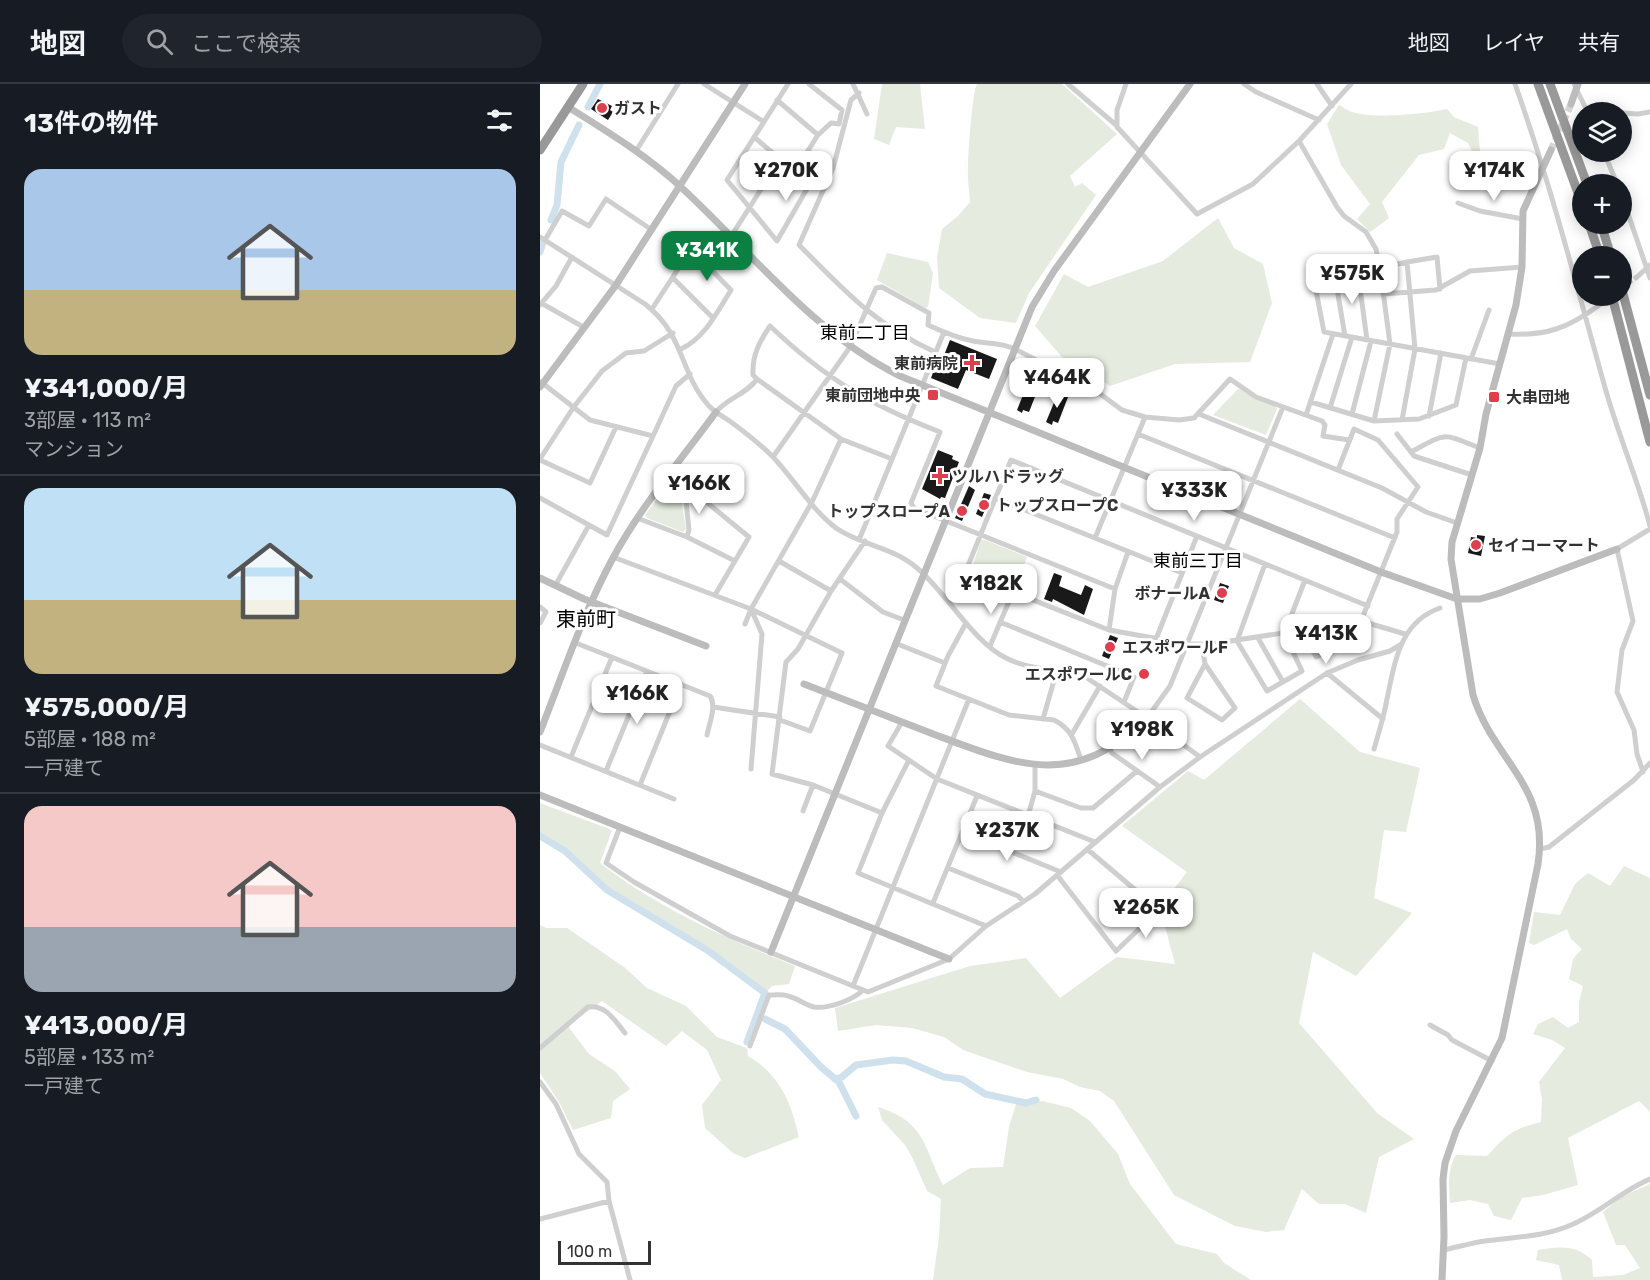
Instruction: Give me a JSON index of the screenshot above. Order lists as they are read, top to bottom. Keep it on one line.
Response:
{"districts":["東前二丁目","東前三丁目","東前町"],"places":{"other":["ガスト","トップスロープC","トップスロープA","セイコーマート","ボナールA","エスポワールF","エスポワールC"],"health":["東前病院","ツルハドラッグ"],"transit":["東前団地中央","大串団地"]},"scale_bar":"100 m","page":{"header":"地図","search":"ここで検索","nav":["地図","レイヤ","共有"],"heading":"13件の物件","map_buttons":["+","−"],"price":["¥270K","¥174K","¥341K","¥575K","¥464K","¥166K","¥333K","¥182K","¥413K","¥166K","¥198K","¥237K","¥265K"],"list":[{"name":"¥341,000/月","note":"3部屋 · 113 m² · マンション"},{"name":"¥575,000/月","note":"5部屋 · 188 m² · 一戸建て"},{"name":"¥413,000/月","note":"5部屋 · 133 m² · 一戸建て"}],"scale":"100 m"}}
